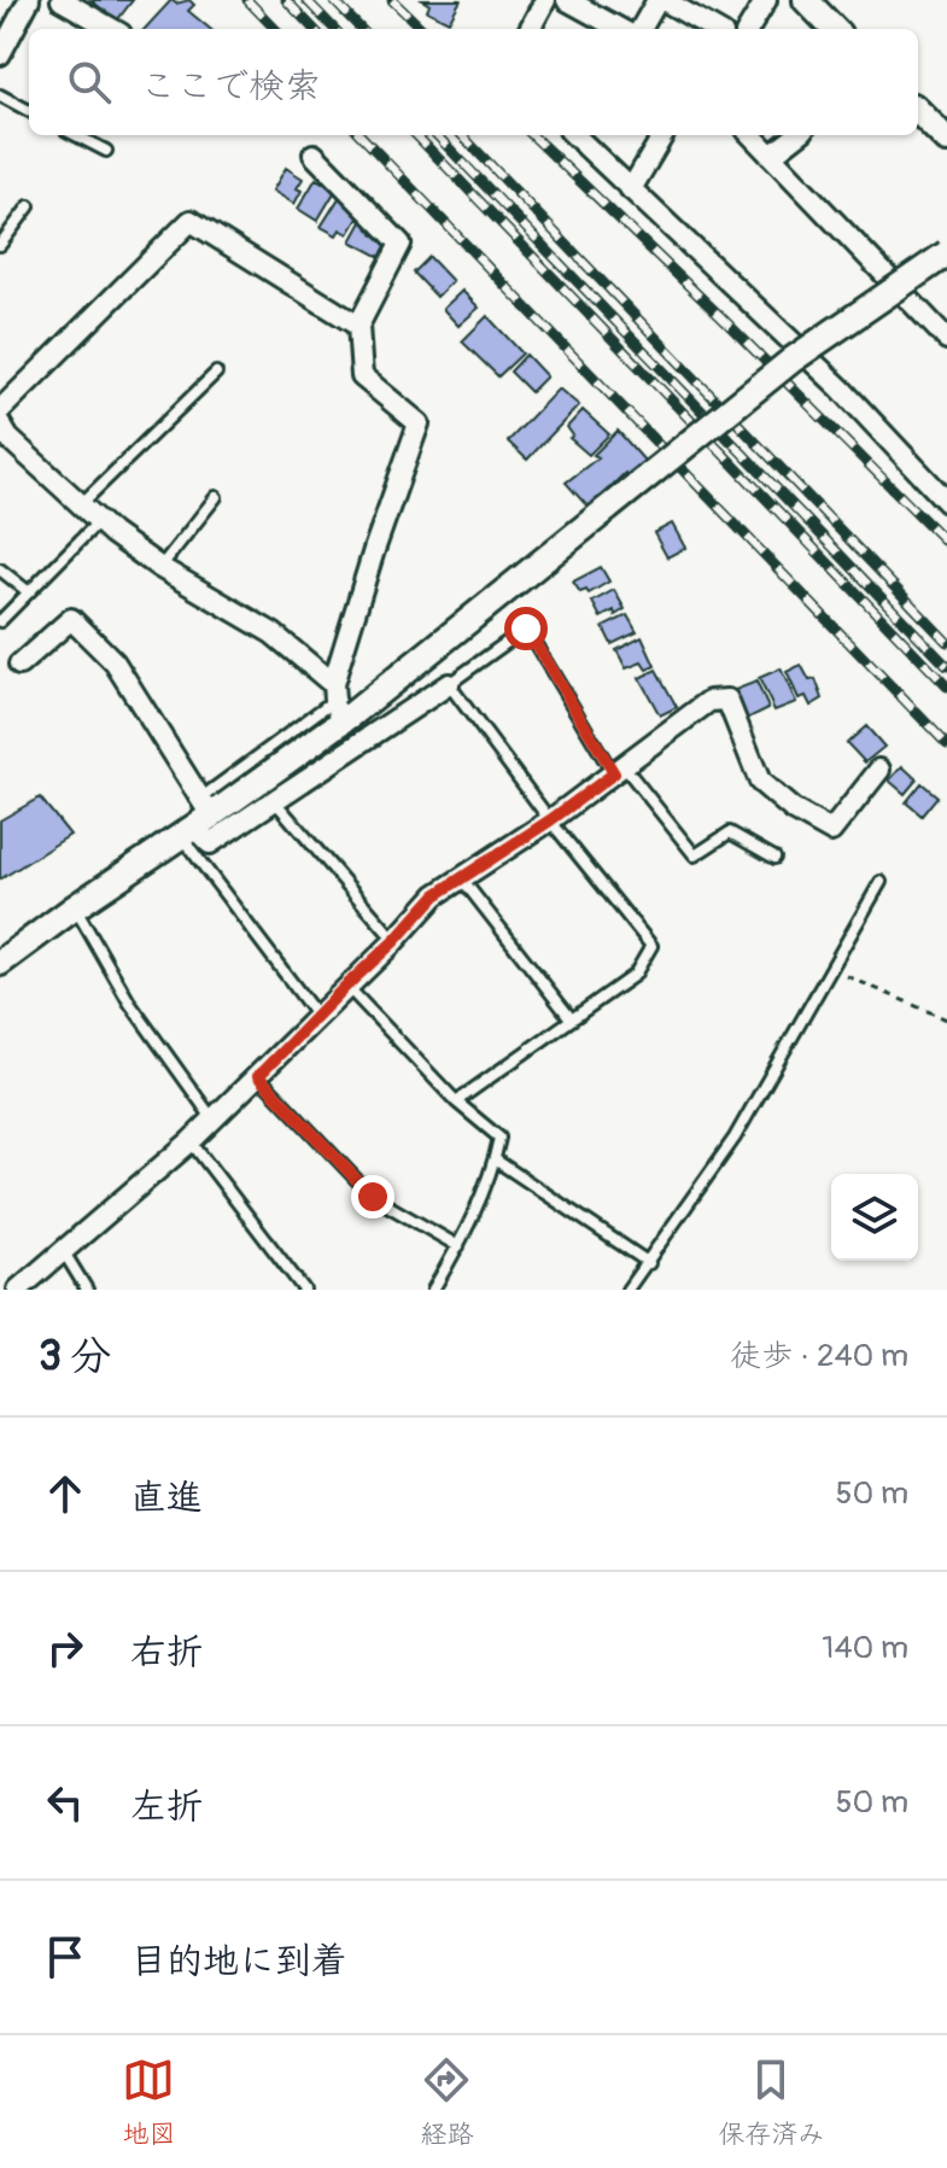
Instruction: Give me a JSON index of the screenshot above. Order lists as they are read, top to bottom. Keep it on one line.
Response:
{"page":{"search":"ここで検索","heading":["3 分","徒歩 · 240 m"],"list":[["直進","50 m"],["右折","140 m"],["左折","50 m"],"目的地に到着"],"nav":["地図","経路","保存済み"]}}
